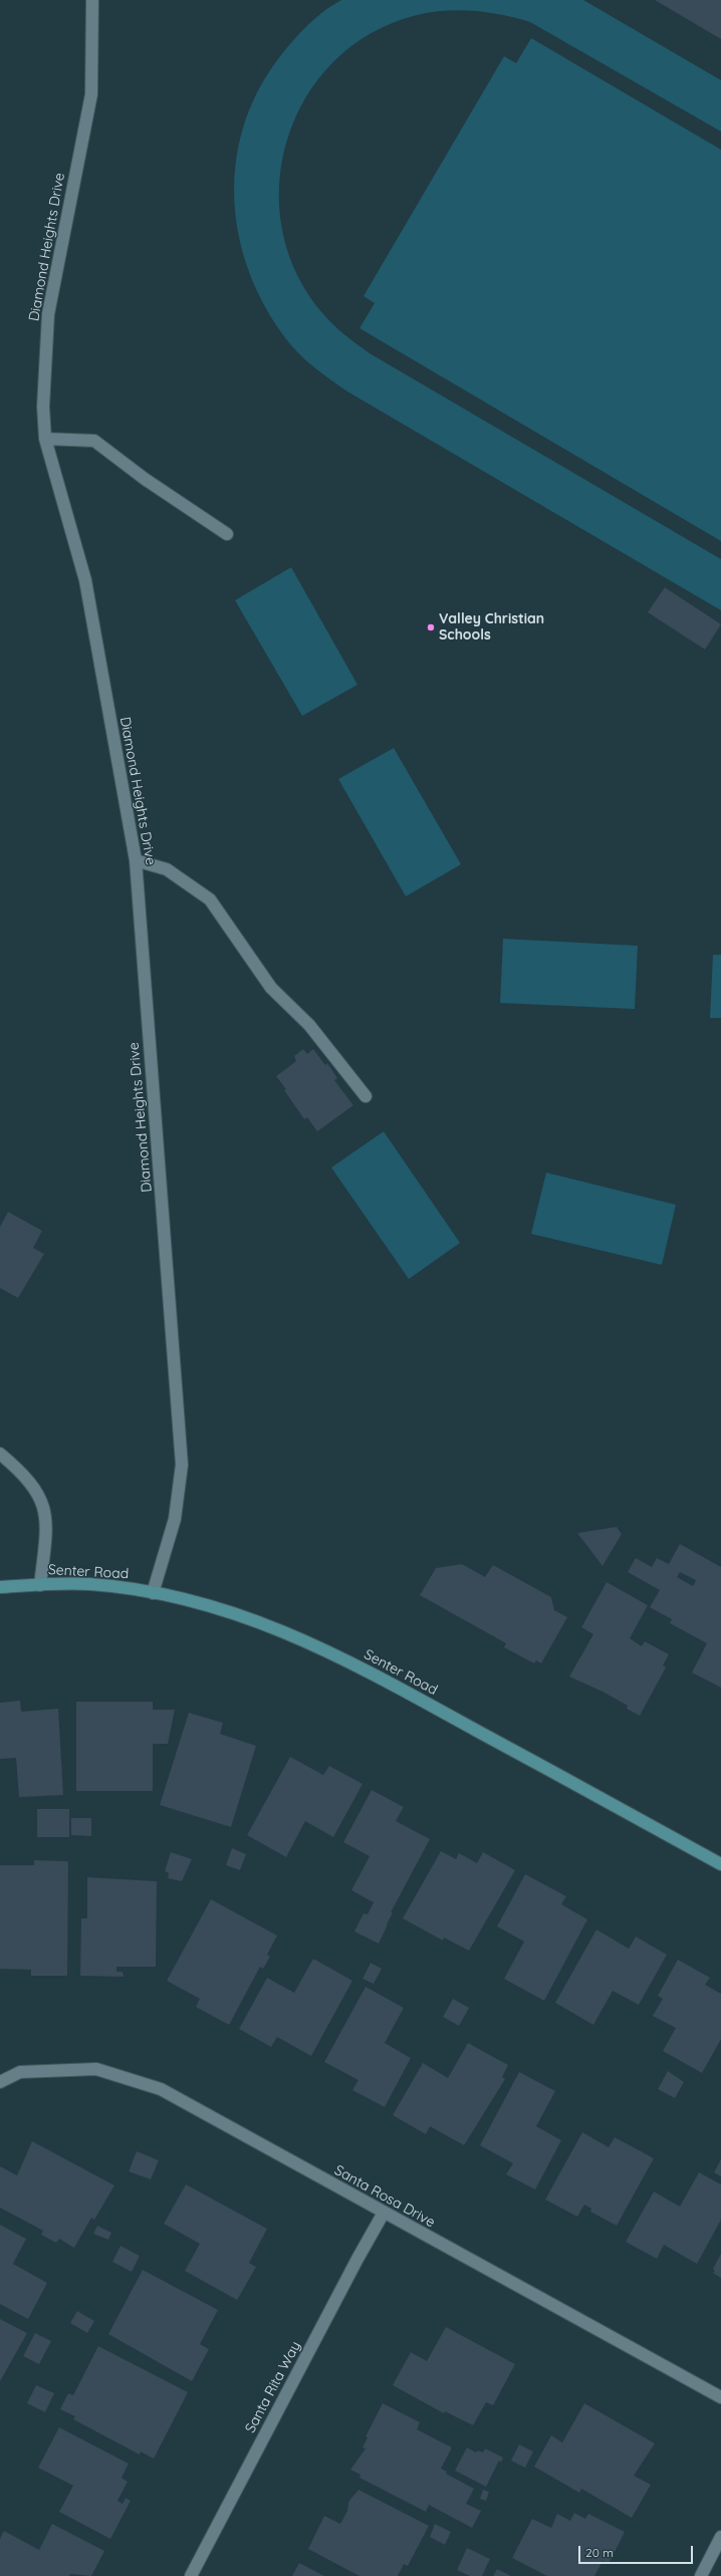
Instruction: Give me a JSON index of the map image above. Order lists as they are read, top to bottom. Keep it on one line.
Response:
{"streets":{"main road":["Senter Road"],"street":["Diamond Heights Drive","Santa Rosa Drive","Santa Rita Way"]},"crossings":[["Diamond Heights Drive","Senter Road"],["Santa Rosa Drive","Santa Rita Way"]],"places":["Valley Christian Schools"],"scale_bar":"20 m"}
